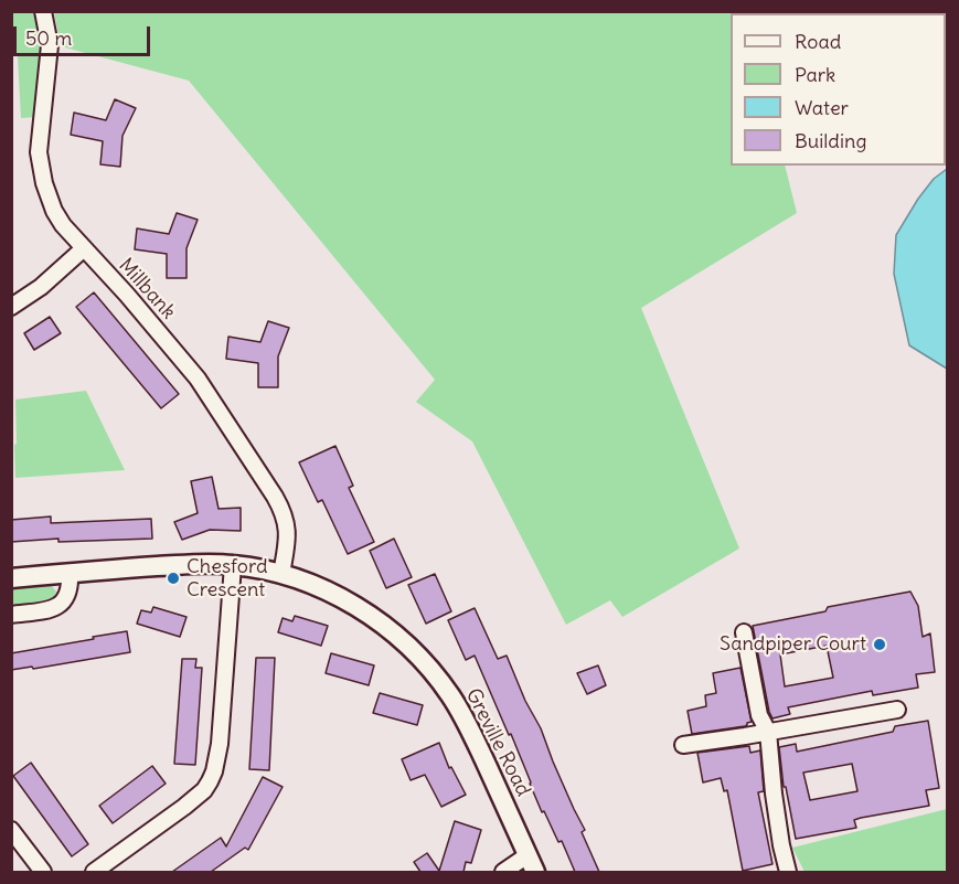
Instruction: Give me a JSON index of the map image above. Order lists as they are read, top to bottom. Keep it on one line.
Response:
{"streets":{"street":["Millbank","Greville Road"]},"crossings":[["Millbank","Greville Road"]],"places":["Chesford Crescent","Sandpiper Court"],"legend":["Road","Park","Water","Building"],"scale_bar":"50 m"}
